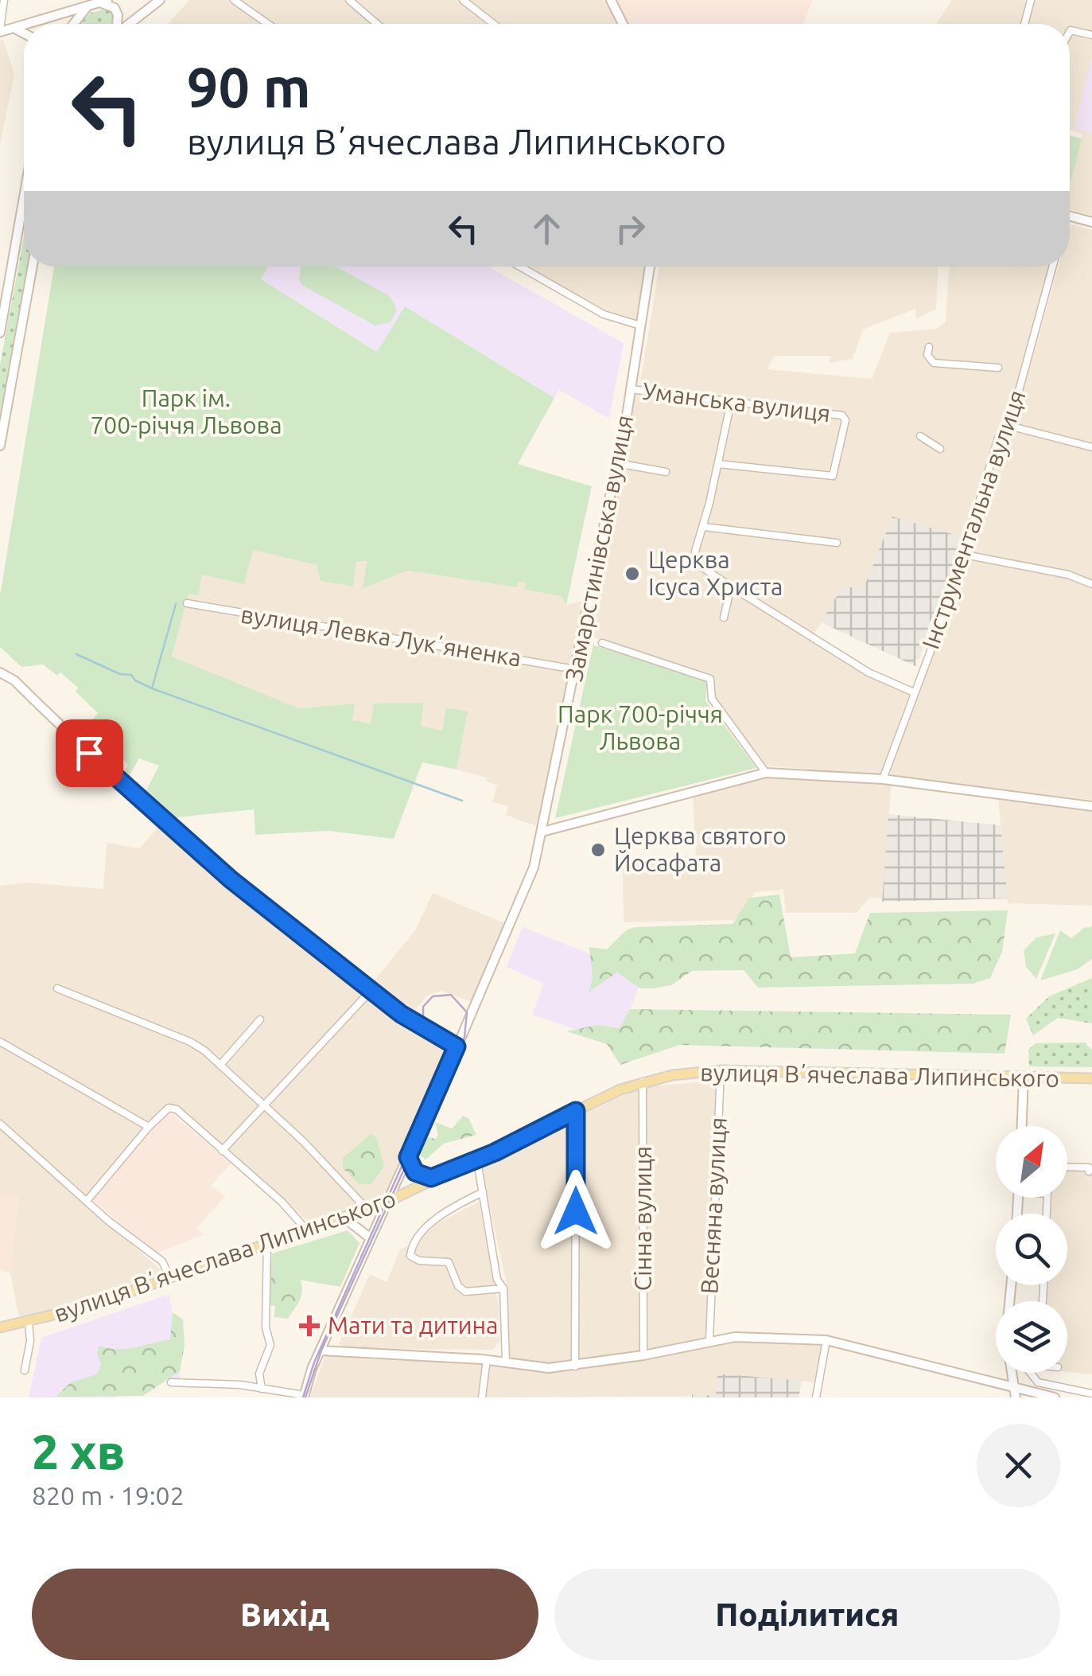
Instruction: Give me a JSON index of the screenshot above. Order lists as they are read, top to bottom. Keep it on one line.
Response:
{"streets":{"main road":["вулиця Вʼячеслава Липинського"],"street":["Уманська вулиця","Інструментальна вулиця","Замарстинівська вулиця","вулиця Левка Лукʼяненка","Весняна вулиця","Сінна вулиця"]},"crossings":[["Уманська вулиця","Замарстинівська вулиця"],["Замарстинівська вулиця","вулиця Левка Лукʼяненка"],["Замарстинівська вулиця","вулиця Вʼячеслава Липинського"],["вулиця Вʼячеслава Липинського","Весняна вулиця"],["вулиця Вʼячеслава Липинського","Сінна вулиця"]],"parks":["Парк ім. 700-річчя Львова","Парк 700-річчя Львова"],"places":{"other":["Церква Ісуса Христа","Церква святого Йосафата"],"health":["Мати та дитина"]},"north":"top right","page":{"turn":["90 m","вулиця Вʼячеслава Липинського"],"heading":["2 хв","820 m · 19:02"],"buttons":["Вихід","Поділитися"]}}
